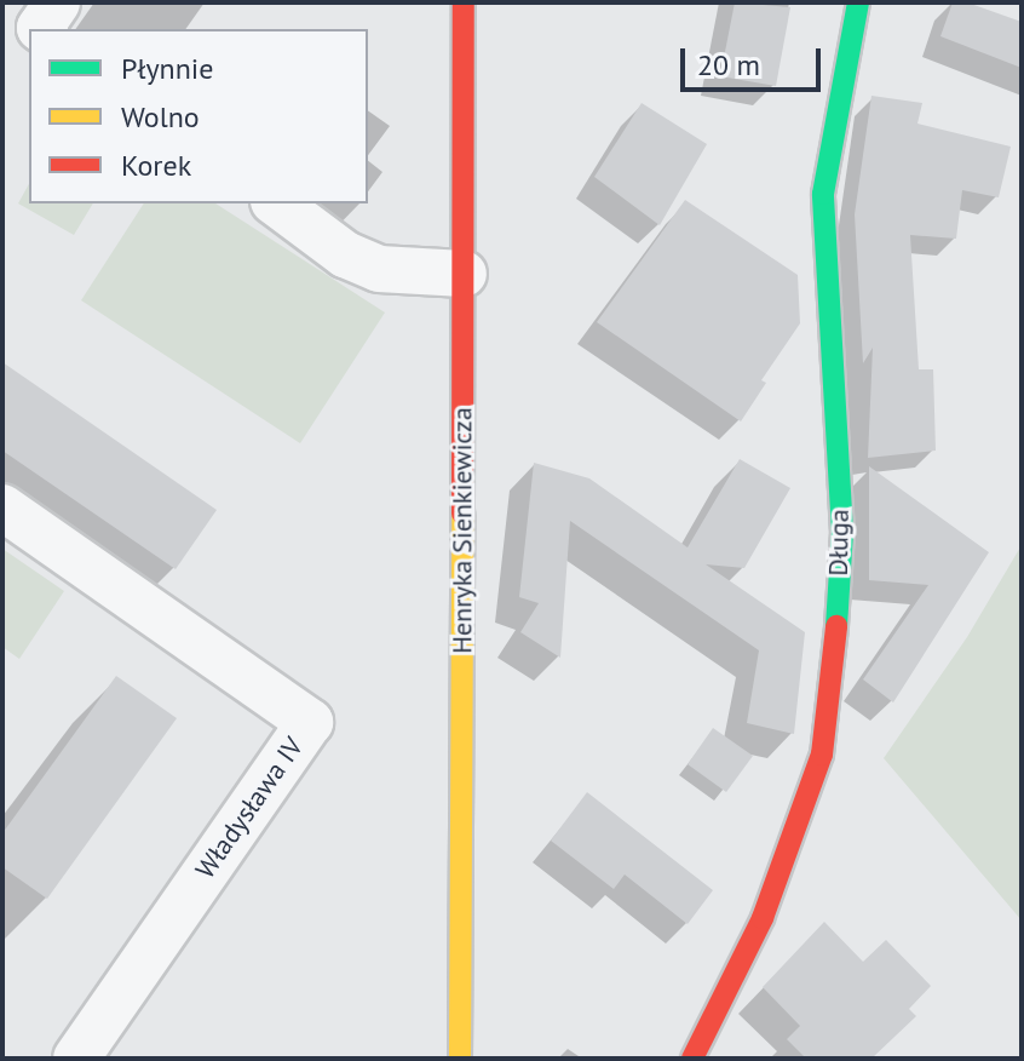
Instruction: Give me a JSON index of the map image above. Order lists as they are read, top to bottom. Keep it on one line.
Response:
{"streets":{"street":["Henryka Sienkiewicza","Długa","Władysława IV"]},"legend":["Płynnie","Wolno","Korek"],"scale_bar":"20 m"}
